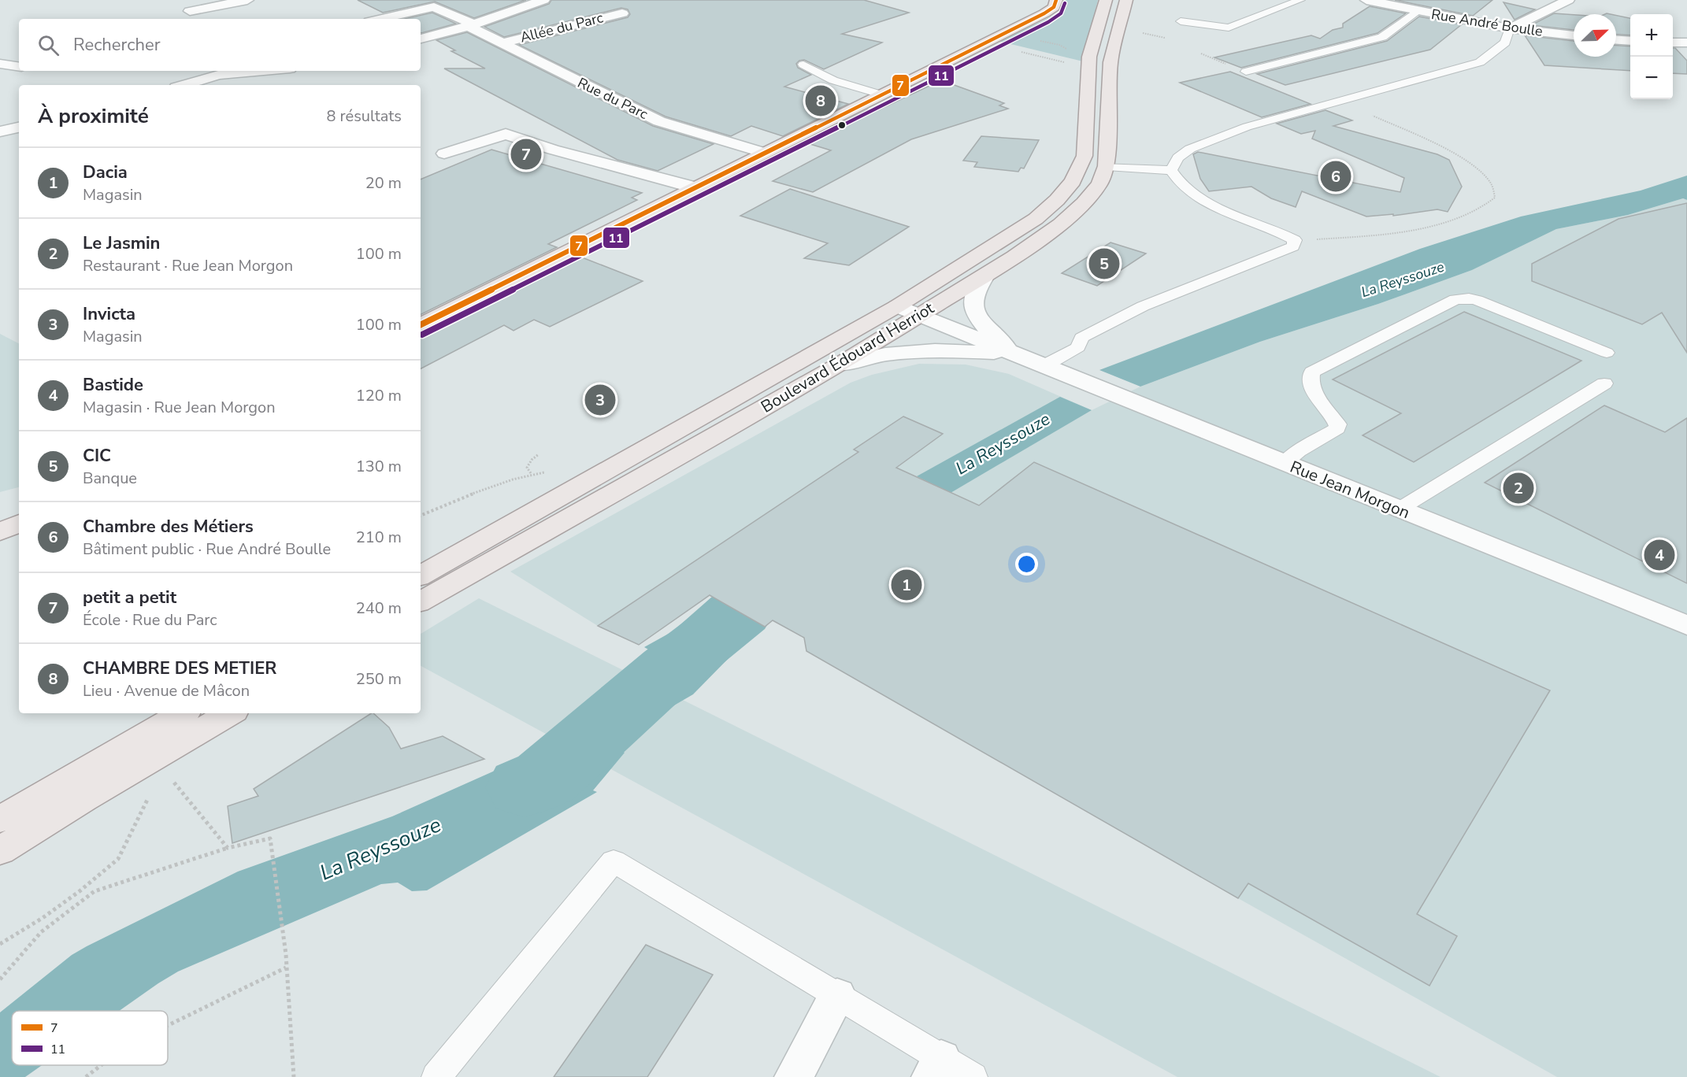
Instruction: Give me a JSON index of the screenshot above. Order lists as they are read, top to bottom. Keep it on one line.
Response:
{"streets":{"main road":["Boulevard Édouard Herriot"],"street":["Rue André Boulle","Allée du Parc","Rue du Parc","Rue Jean Morgon"]},"crossings":[["Allée du Parc","Rue du Parc"],["Boulevard Édouard Herriot","Rue Jean Morgon"]],"water":["La Reyssouze"],"lines":["transit line 7","transit line 11"],"legend":["7","11"],"north":"top right","page":{"map_buttons":["+","−"],"search":"Rechercher","pins":["8","7","6","5","3","2","4","1"],"heading":["À proximité","8 résultats"],"list":[{"mark":"1","name":"Dacia","note":"Magasin","value":"20 m"},{"mark":"2","name":"Le Jasmin","note":"Restaurant · Rue Jean Morgon","value":"100 m"},{"mark":"3","name":"Invicta","note":"Magasin","value":"100 m"},{"mark":"4","name":"Bastide","note":"Magasin · Rue Jean Morgon","value":"120 m"},{"mark":"5","name":"CIC","note":"Banque","value":"130 m"},{"mark":"6","name":"Chambre des Métiers","note":"Bâtiment public · Rue André Boulle","value":"210 m"},{"mark":"7","name":"petit a petit","note":"École · Rue du Parc","value":"240 m"},{"mark":"8","name":"CHAMBRE DES METIER","note":"Lieu · Avenue de Mâcon","value":"250 m"}]}}
